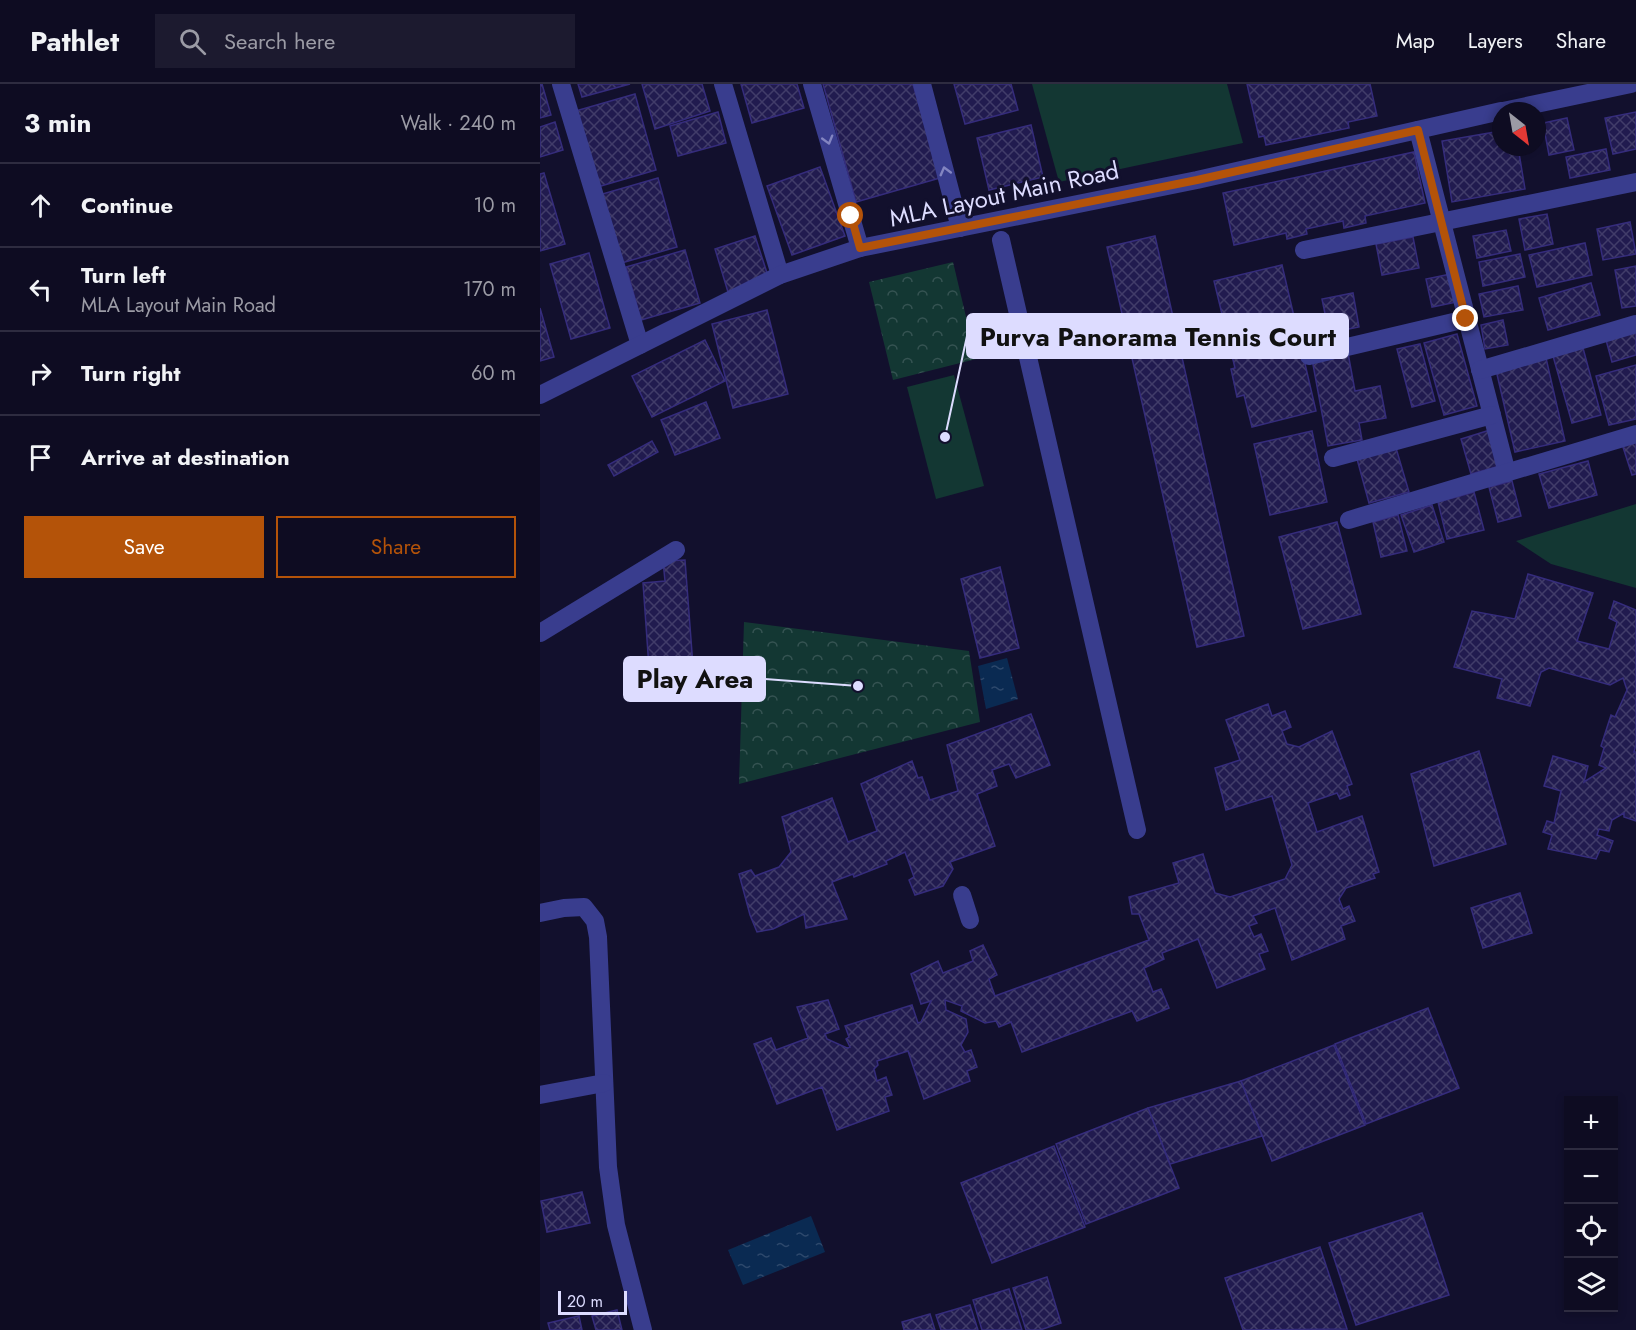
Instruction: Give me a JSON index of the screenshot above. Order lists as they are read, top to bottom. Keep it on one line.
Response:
{"streets":{"street":["MLA Layout Main Road"]},"places":["Purva Panorama Tennis Court","Play Area"],"scale_bar":"20 m","north":"bottom right","page":{"header":"Pathlet","search":"Search here","nav":["Map","Layers","Share"],"heading":["3 min","Walk · 240 m"],"list":[["Continue","10 m"],["Turn left","MLA Layout Main Road","170 m"],["Turn right","60 m"],"Arrive at destination"],"buttons":["Save","Share"],"map_buttons":["+","−"],"scale":"20 m"}}
